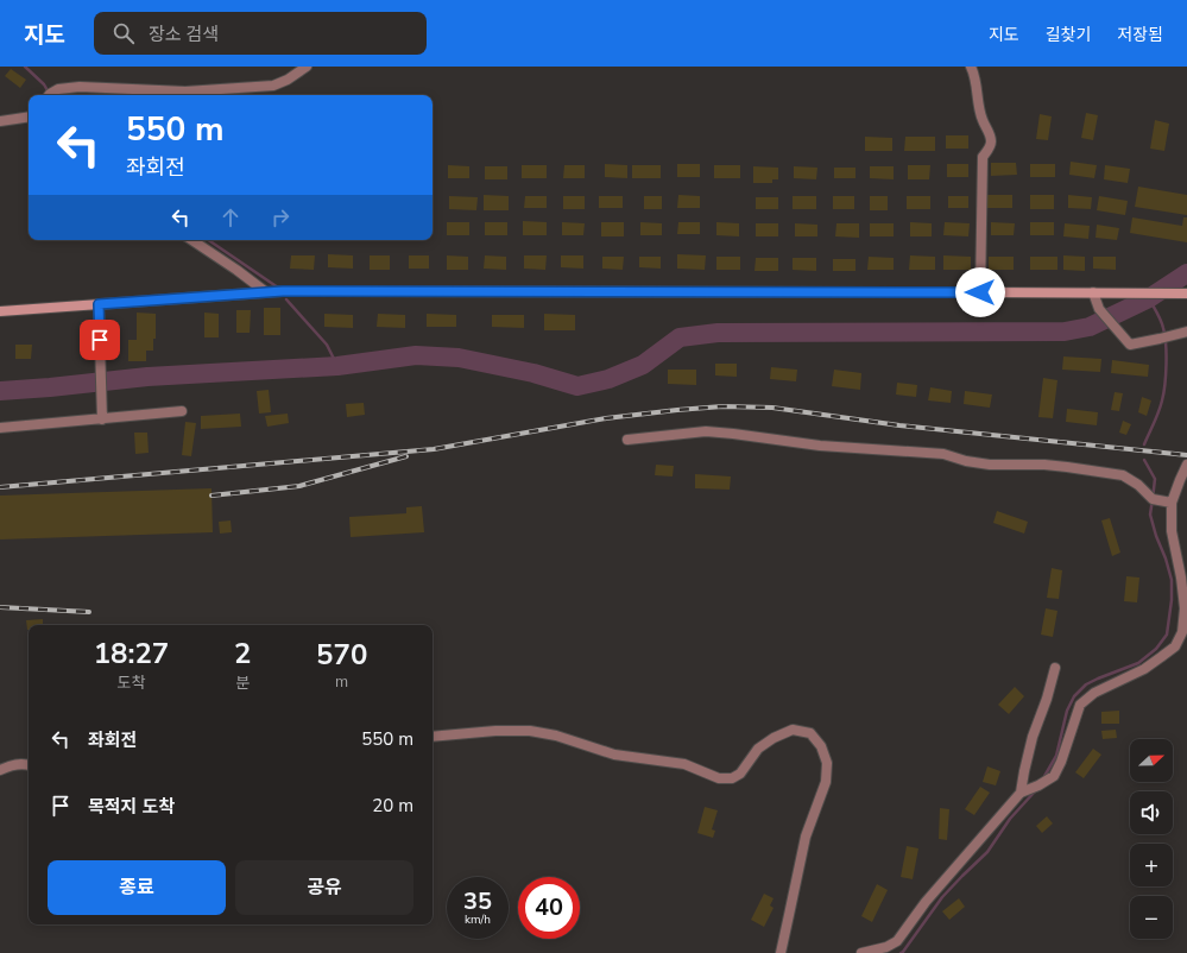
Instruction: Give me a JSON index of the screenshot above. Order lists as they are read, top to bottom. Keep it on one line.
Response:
{"north":"right","page":{"header":"지도","search":"장소 검색","nav":["지도","길찾기","저장됨"],"turn":["550 m","좌회전"],"eta":["18:27","도착","2","분","570","m"],"list":[{"name":"좌회전","value":"550 m"},{"name":"목적지 도착","value":"20 m"}],"map_buttons":["+","−"],"buttons":["종료","공유"],"speed":"35 km/h","limit":"40"}}
